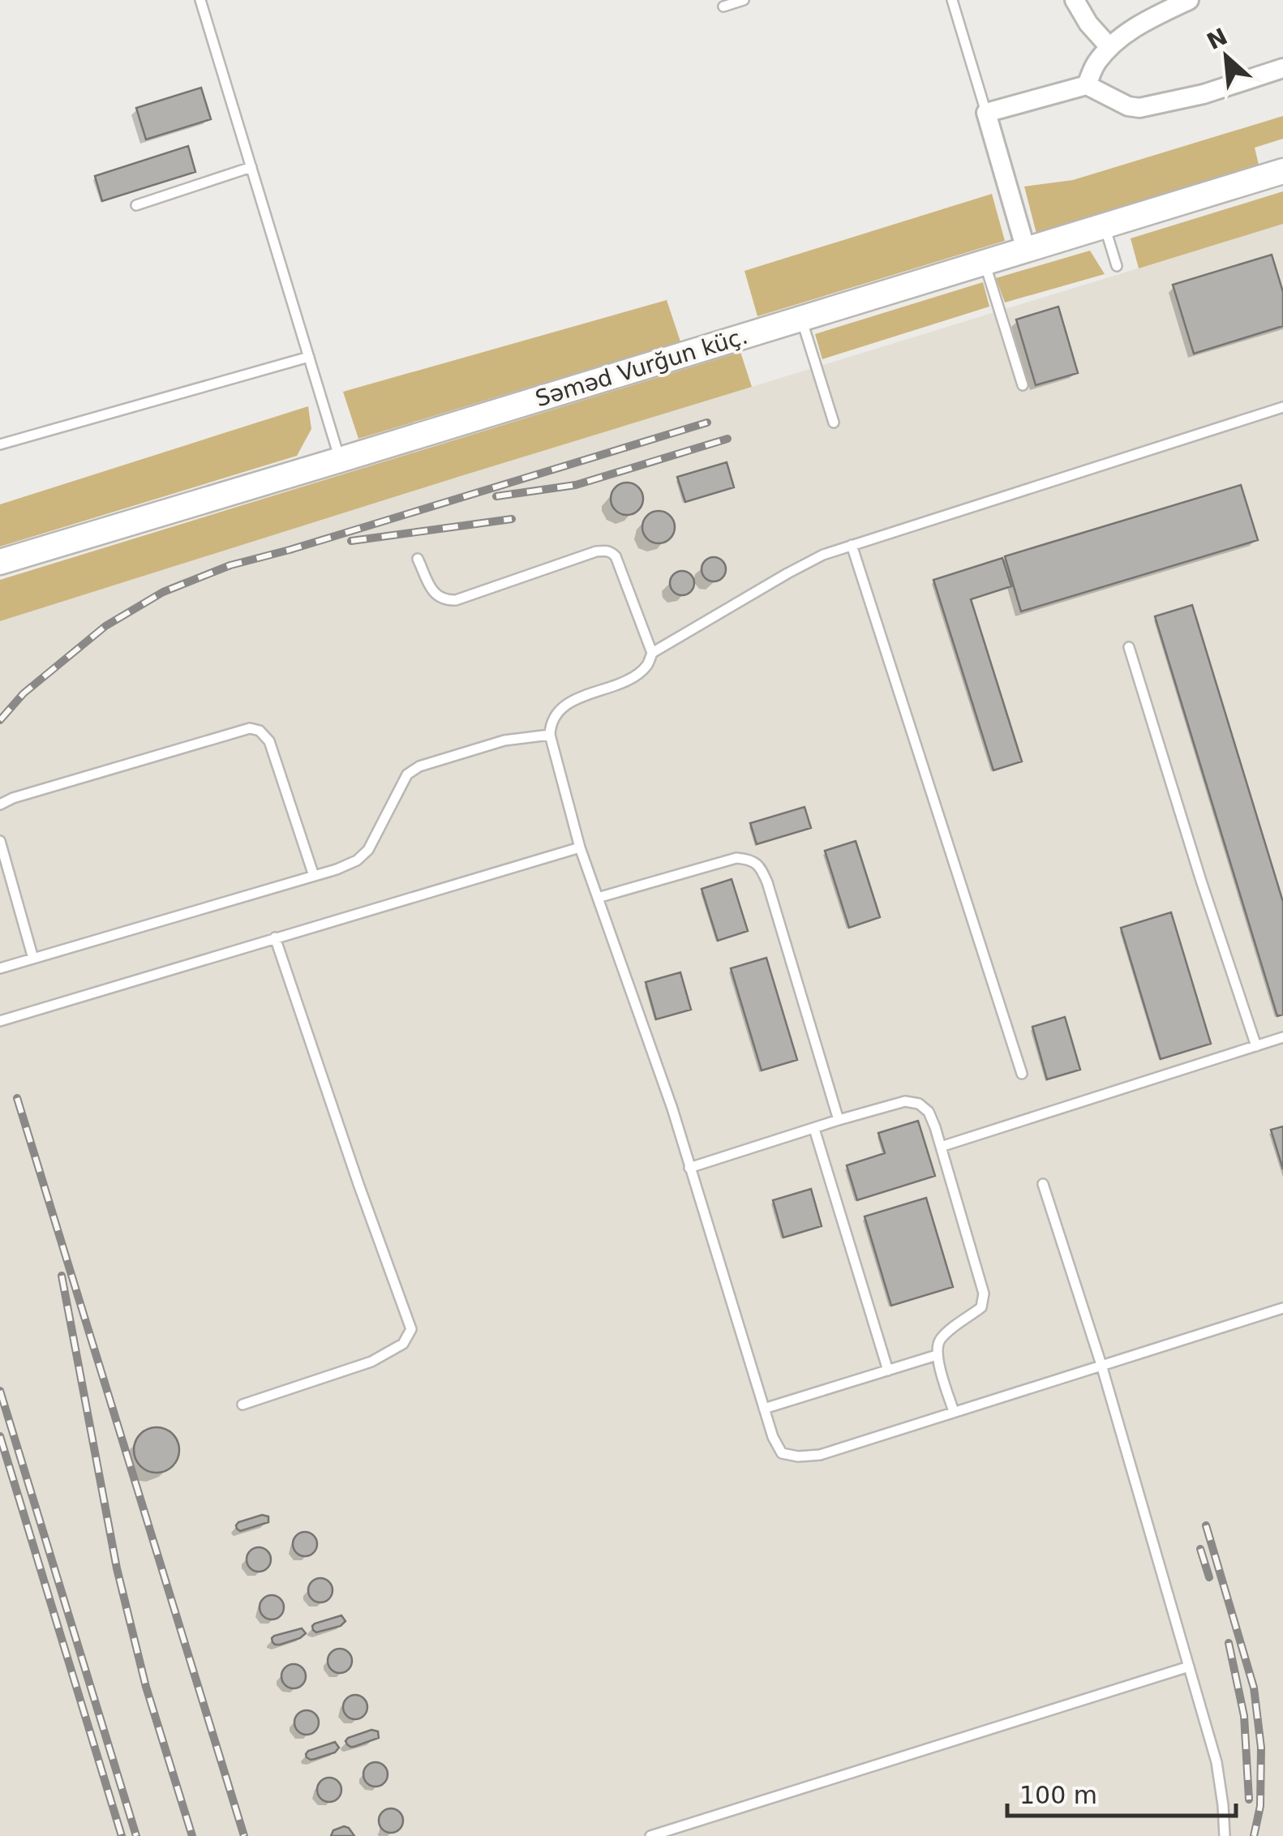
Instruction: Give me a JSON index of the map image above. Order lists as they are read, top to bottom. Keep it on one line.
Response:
{"streets":{"main road":["Səməd Vurğun küç."]},"scale_bar":"100 m","north":"top left"}
